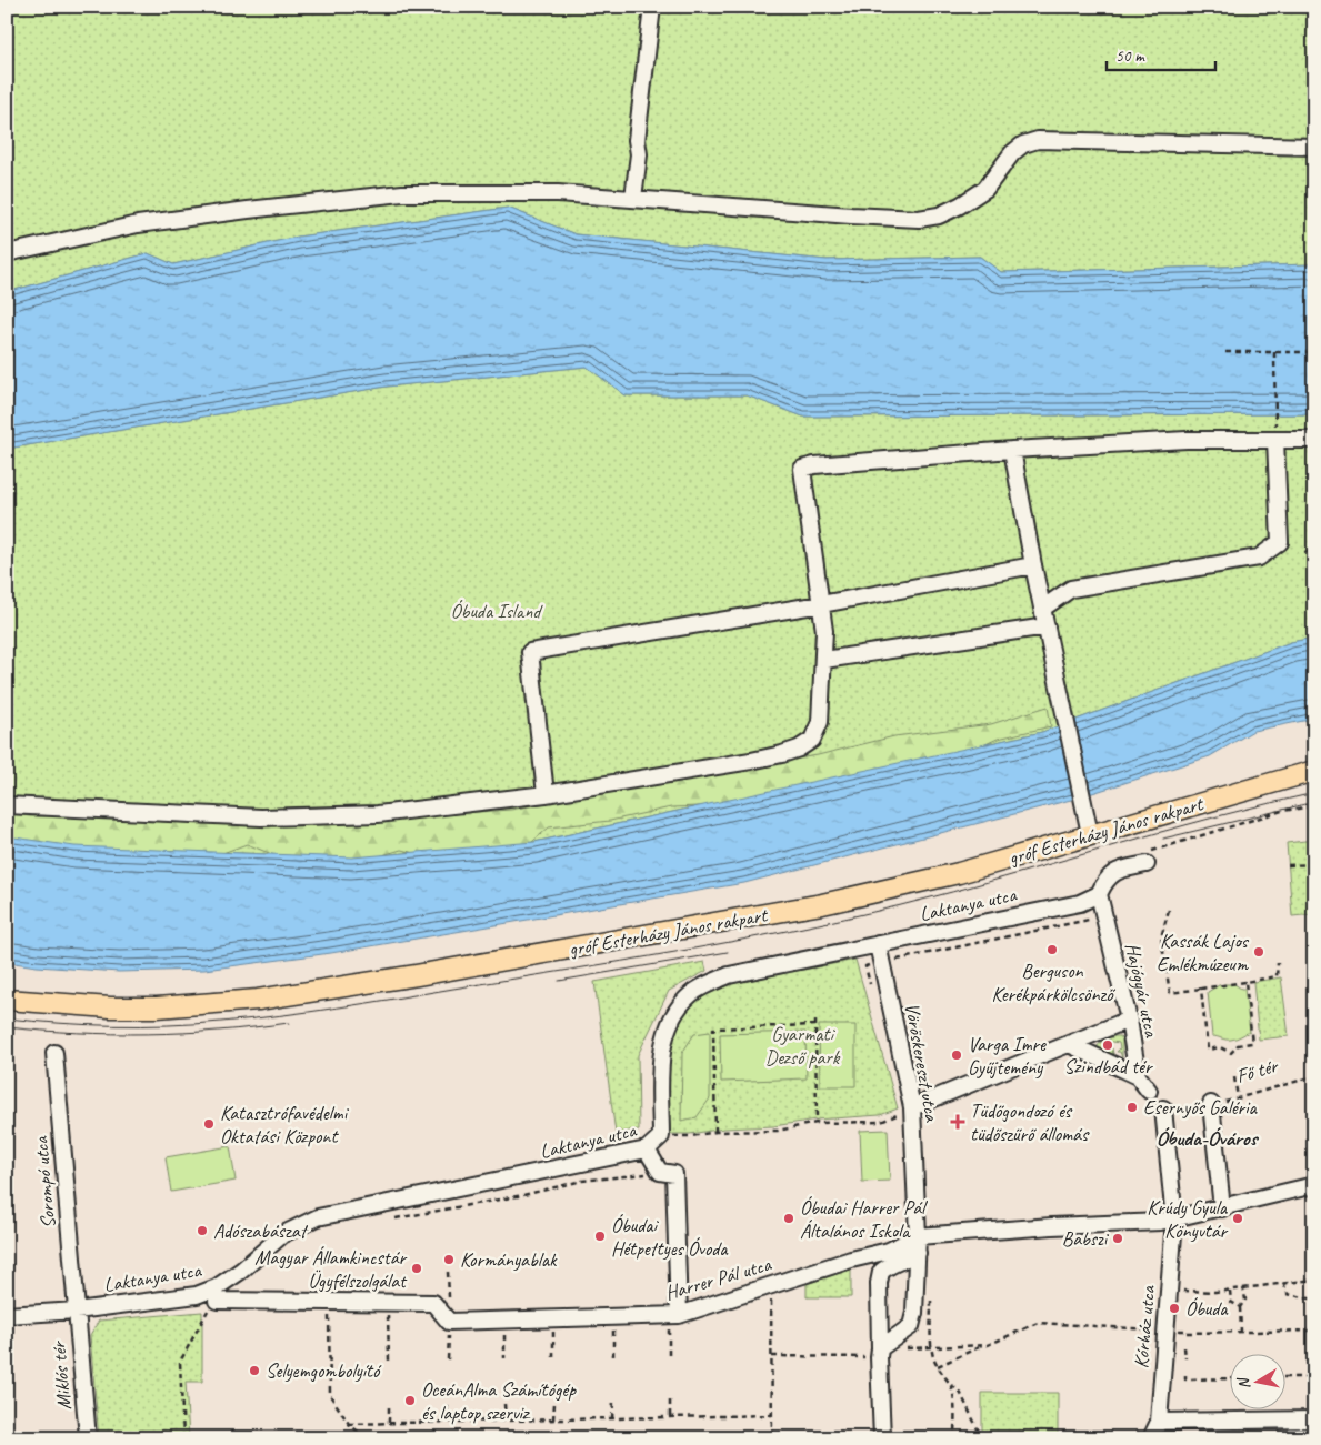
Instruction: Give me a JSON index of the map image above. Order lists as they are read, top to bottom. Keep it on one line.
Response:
{"streets":{"main road":["gróf Esterházy János rakpart"],"street":["Laktanya utca","Hajógyár utca","Vöröskereszt utca","Sorompó utca","Harrer Pál utca","Kórház utca","Miklós tér"],"path":["Fő tér"]},"crossings":[["Laktanya utca","Hajógyár utca"],["Laktanya utca","Vöröskereszt utca"],["Laktanya utca","Sorompó utca"],["Laktanya utca","Miklós tér"],["Vöröskereszt utca","Harrer Pál utca"],["Sorompó utca","Miklós tér"],["Harrer Pál utca","Kórház utca"]],"districts":["Óbuda-Óváros"],"parks":["Óbuda Island","Gyarmati Dezső park"],"places":{"other":["Berguson Kerékpárkölcsönző","Kassák Lajos Emlékmúzeum","Szindbád tér","Varga Imre Gyűjtemény","Esernyős Galéria","Katasztrófavédelmi Oktatási Központ","Óbudai Harrer Pál Általános Iskola","Krúdy Gyula Könyvtár","Adószabászat","Óbudai Hétpettyes Óvoda","Babszi","Kormányablak","Magyar Államkincstár Ügyfélszolgálat","Óbuda","Selyemgombolyító","OceánAlma Számítógép és laptop szerviz"],"health":["Tüdőgondozó és tüdőszűrő állomás"]},"scale_bar":"50 m","north":"left"}
